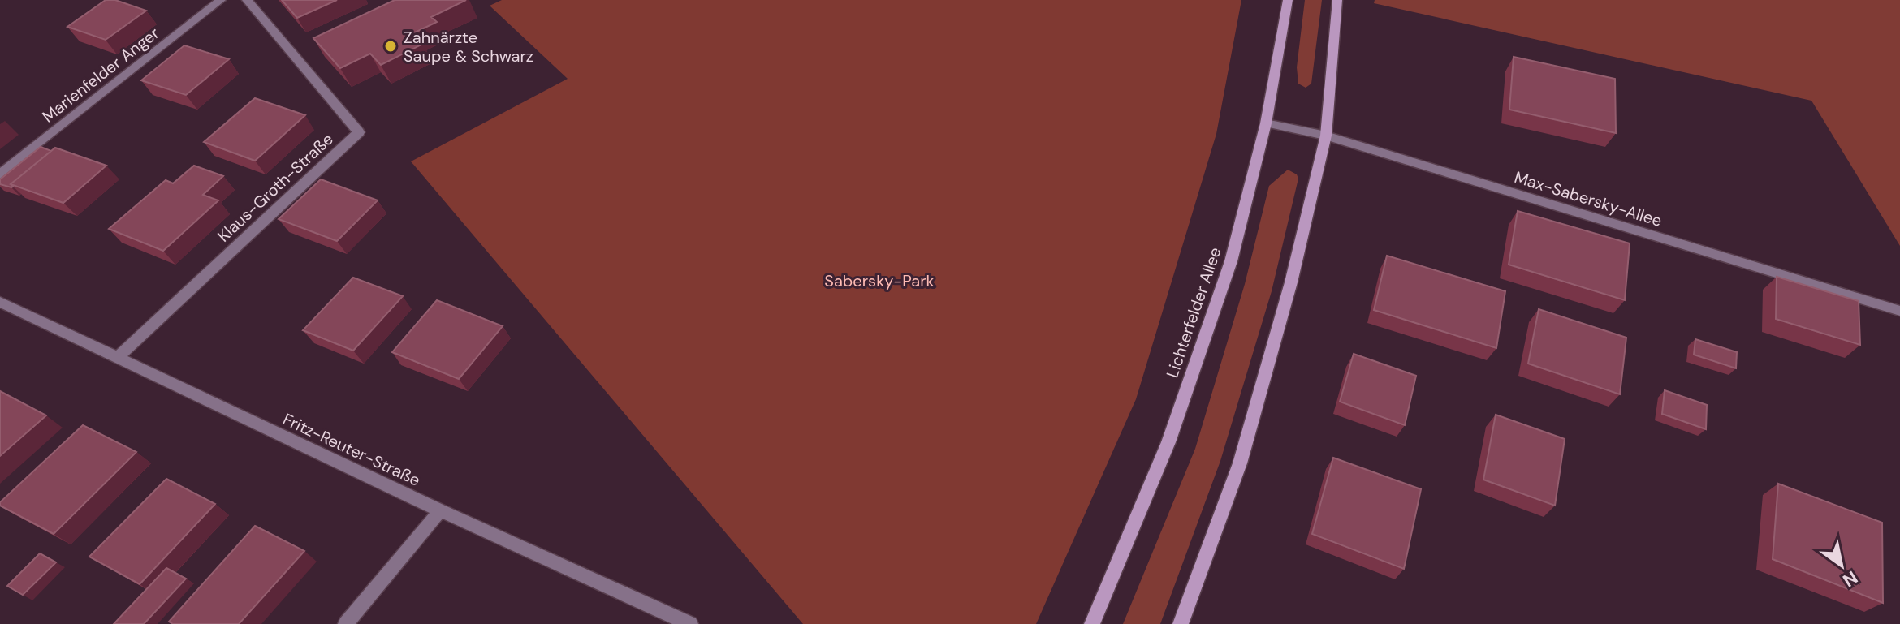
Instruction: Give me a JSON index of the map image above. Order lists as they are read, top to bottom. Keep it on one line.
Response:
{"streets":{"main road":["Lichterfelder Allee"],"street":["Marienfelder Anger","Klaus-Groth-Straße","Max-Sabersky-Allee","Fritz-Reuter-Straße"]},"crossings":[["Klaus-Groth-Straße","Fritz-Reuter-Straße"],["Max-Sabersky-Allee","Lichterfelder Allee"]],"parks":["Sabersky-Park"],"places":["Zahnärzte Saupe & Schwarz"],"north":"bottom right"}
